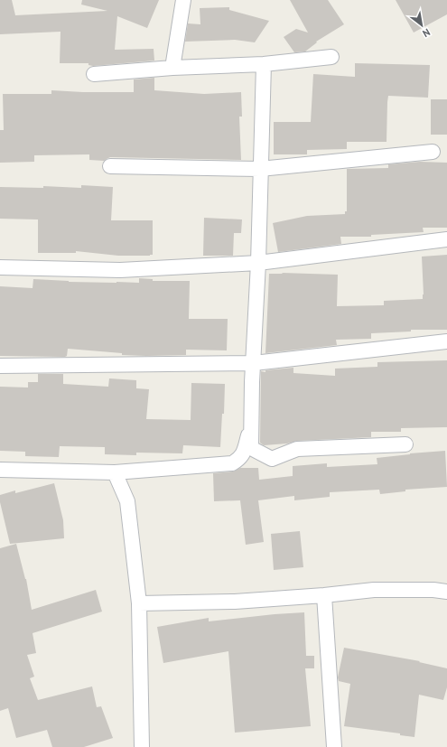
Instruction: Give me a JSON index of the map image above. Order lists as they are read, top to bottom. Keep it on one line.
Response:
{"north":"bottom right"}
